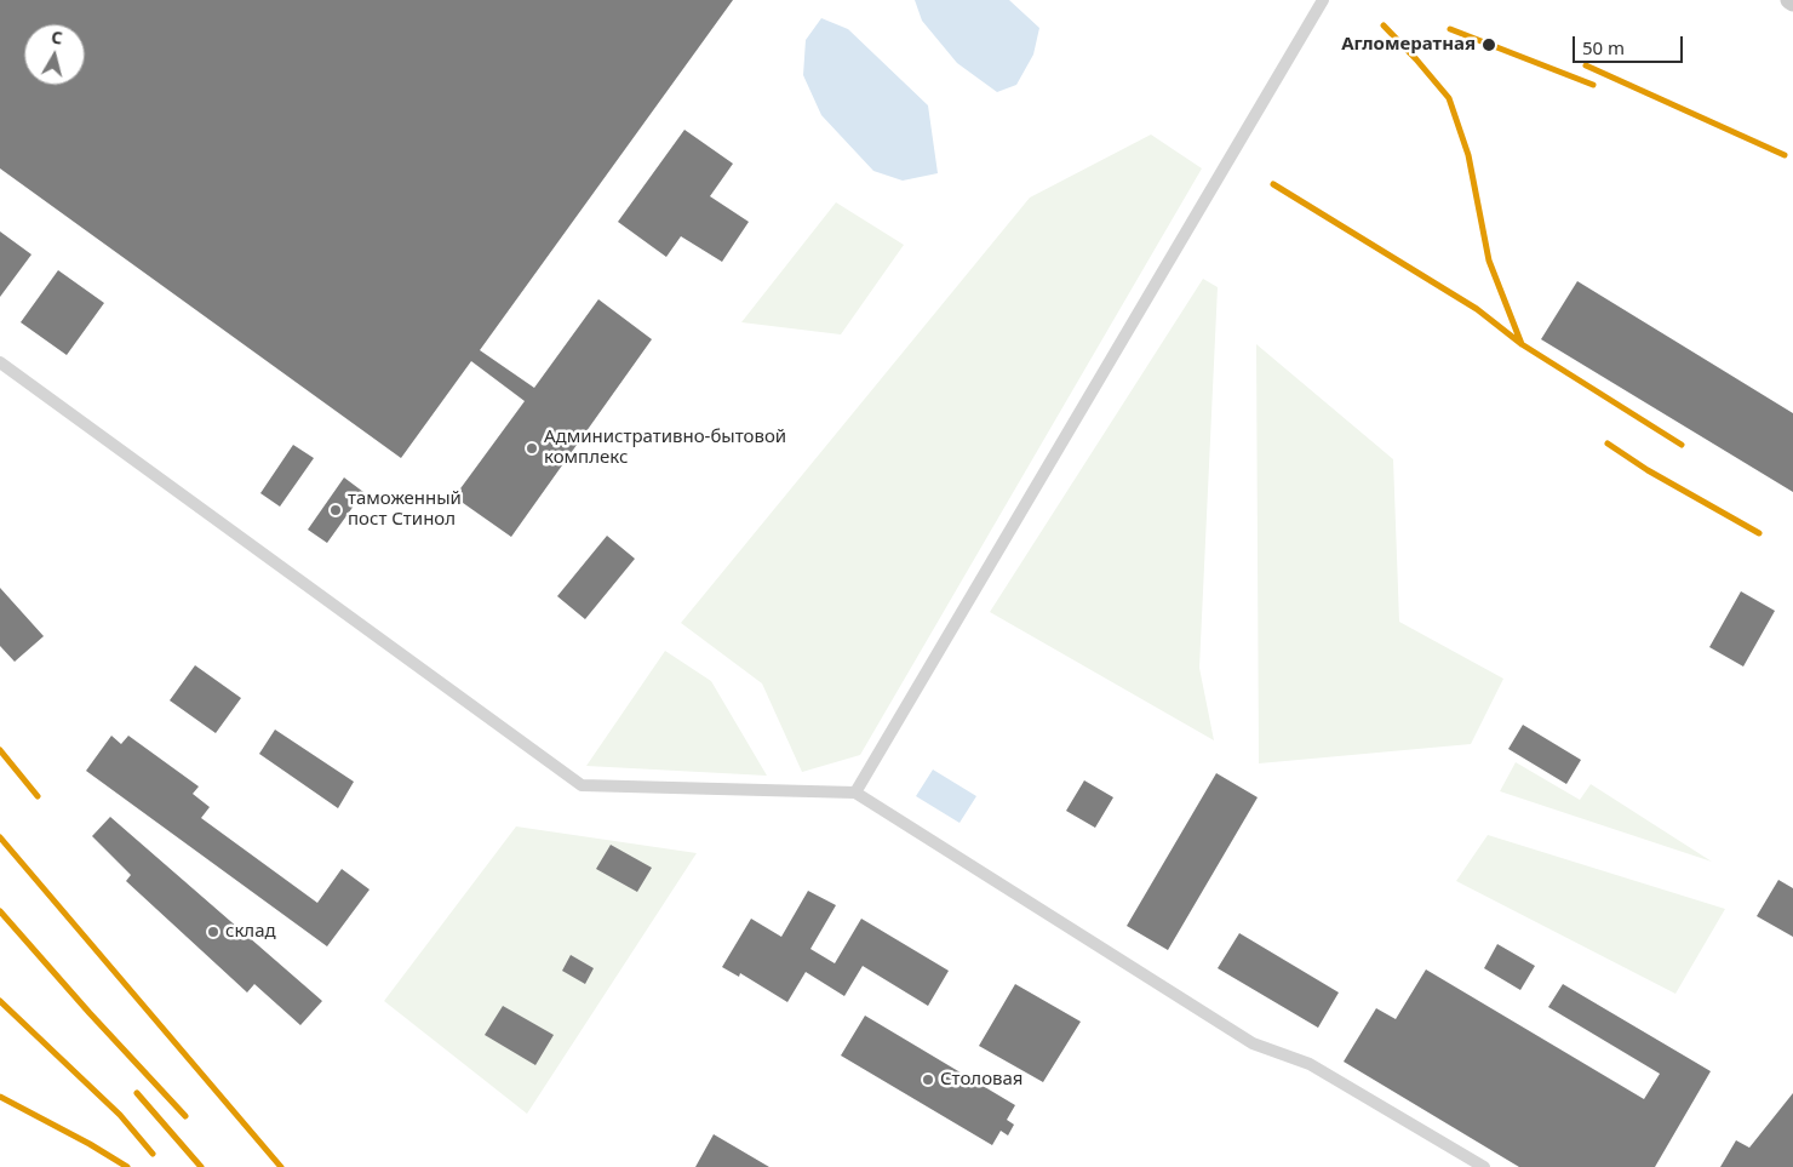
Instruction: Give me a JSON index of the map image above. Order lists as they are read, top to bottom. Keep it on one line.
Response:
{"places":["Агломератная","Административно-бытовой комплекс","таможенный пост Стинол","склад","Столовая"],"scale_bar":"50 m","north":"top"}
